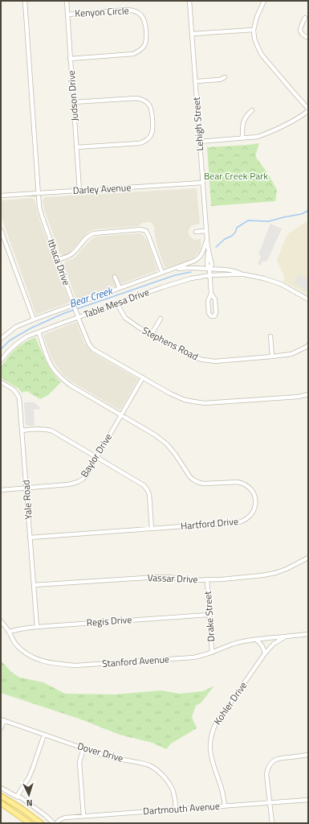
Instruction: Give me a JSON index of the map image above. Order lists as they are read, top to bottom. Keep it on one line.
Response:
{"streets":{"street":["Kenyon Circle","Judson Drive","Lehigh Street","Darley Avenue","Ithaca Drive","Table Mesa Drive","Stephens Road","Baylor Drive","Yale Road","Hartford Drive","Vassar Drive","Drake Street","Regis Drive","Stanford Avenue","Kohler Drive","Dover Drive","Dartmouth Avenue"]},"crossings":[["Kenyon Circle","Judson Drive"],["Judson Drive","Darley Avenue"],["Lehigh Street","Darley Avenue"],["Lehigh Street","Table Mesa Drive"],["Darley Avenue","Ithaca Drive"],["Ithaca Drive","Table Mesa Drive"],["Ithaca Drive","Baylor Drive"],["Table Mesa Drive","Stephens Road"],["Table Mesa Drive","Hartford Drive"],["Baylor Drive","Yale Road"],["Baylor Drive","Hartford Drive"],["Yale Road","Hartford Drive"],["Yale Road","Vassar Drive"],["Yale Road","Regis Drive"],["Vassar Drive","Drake Street"],["Drake Street","Regis Drive"],["Drake Street","Stanford Avenue"],["Regis Drive","Stanford Avenue"],["Stanford Avenue","Kohler Drive"],["Kohler Drive","Dartmouth Avenue"],["Dover Drive","Dartmouth Avenue"]],"water":["Bear Creek"],"parks":["Bear Creek Park"],"north":"bottom"}
